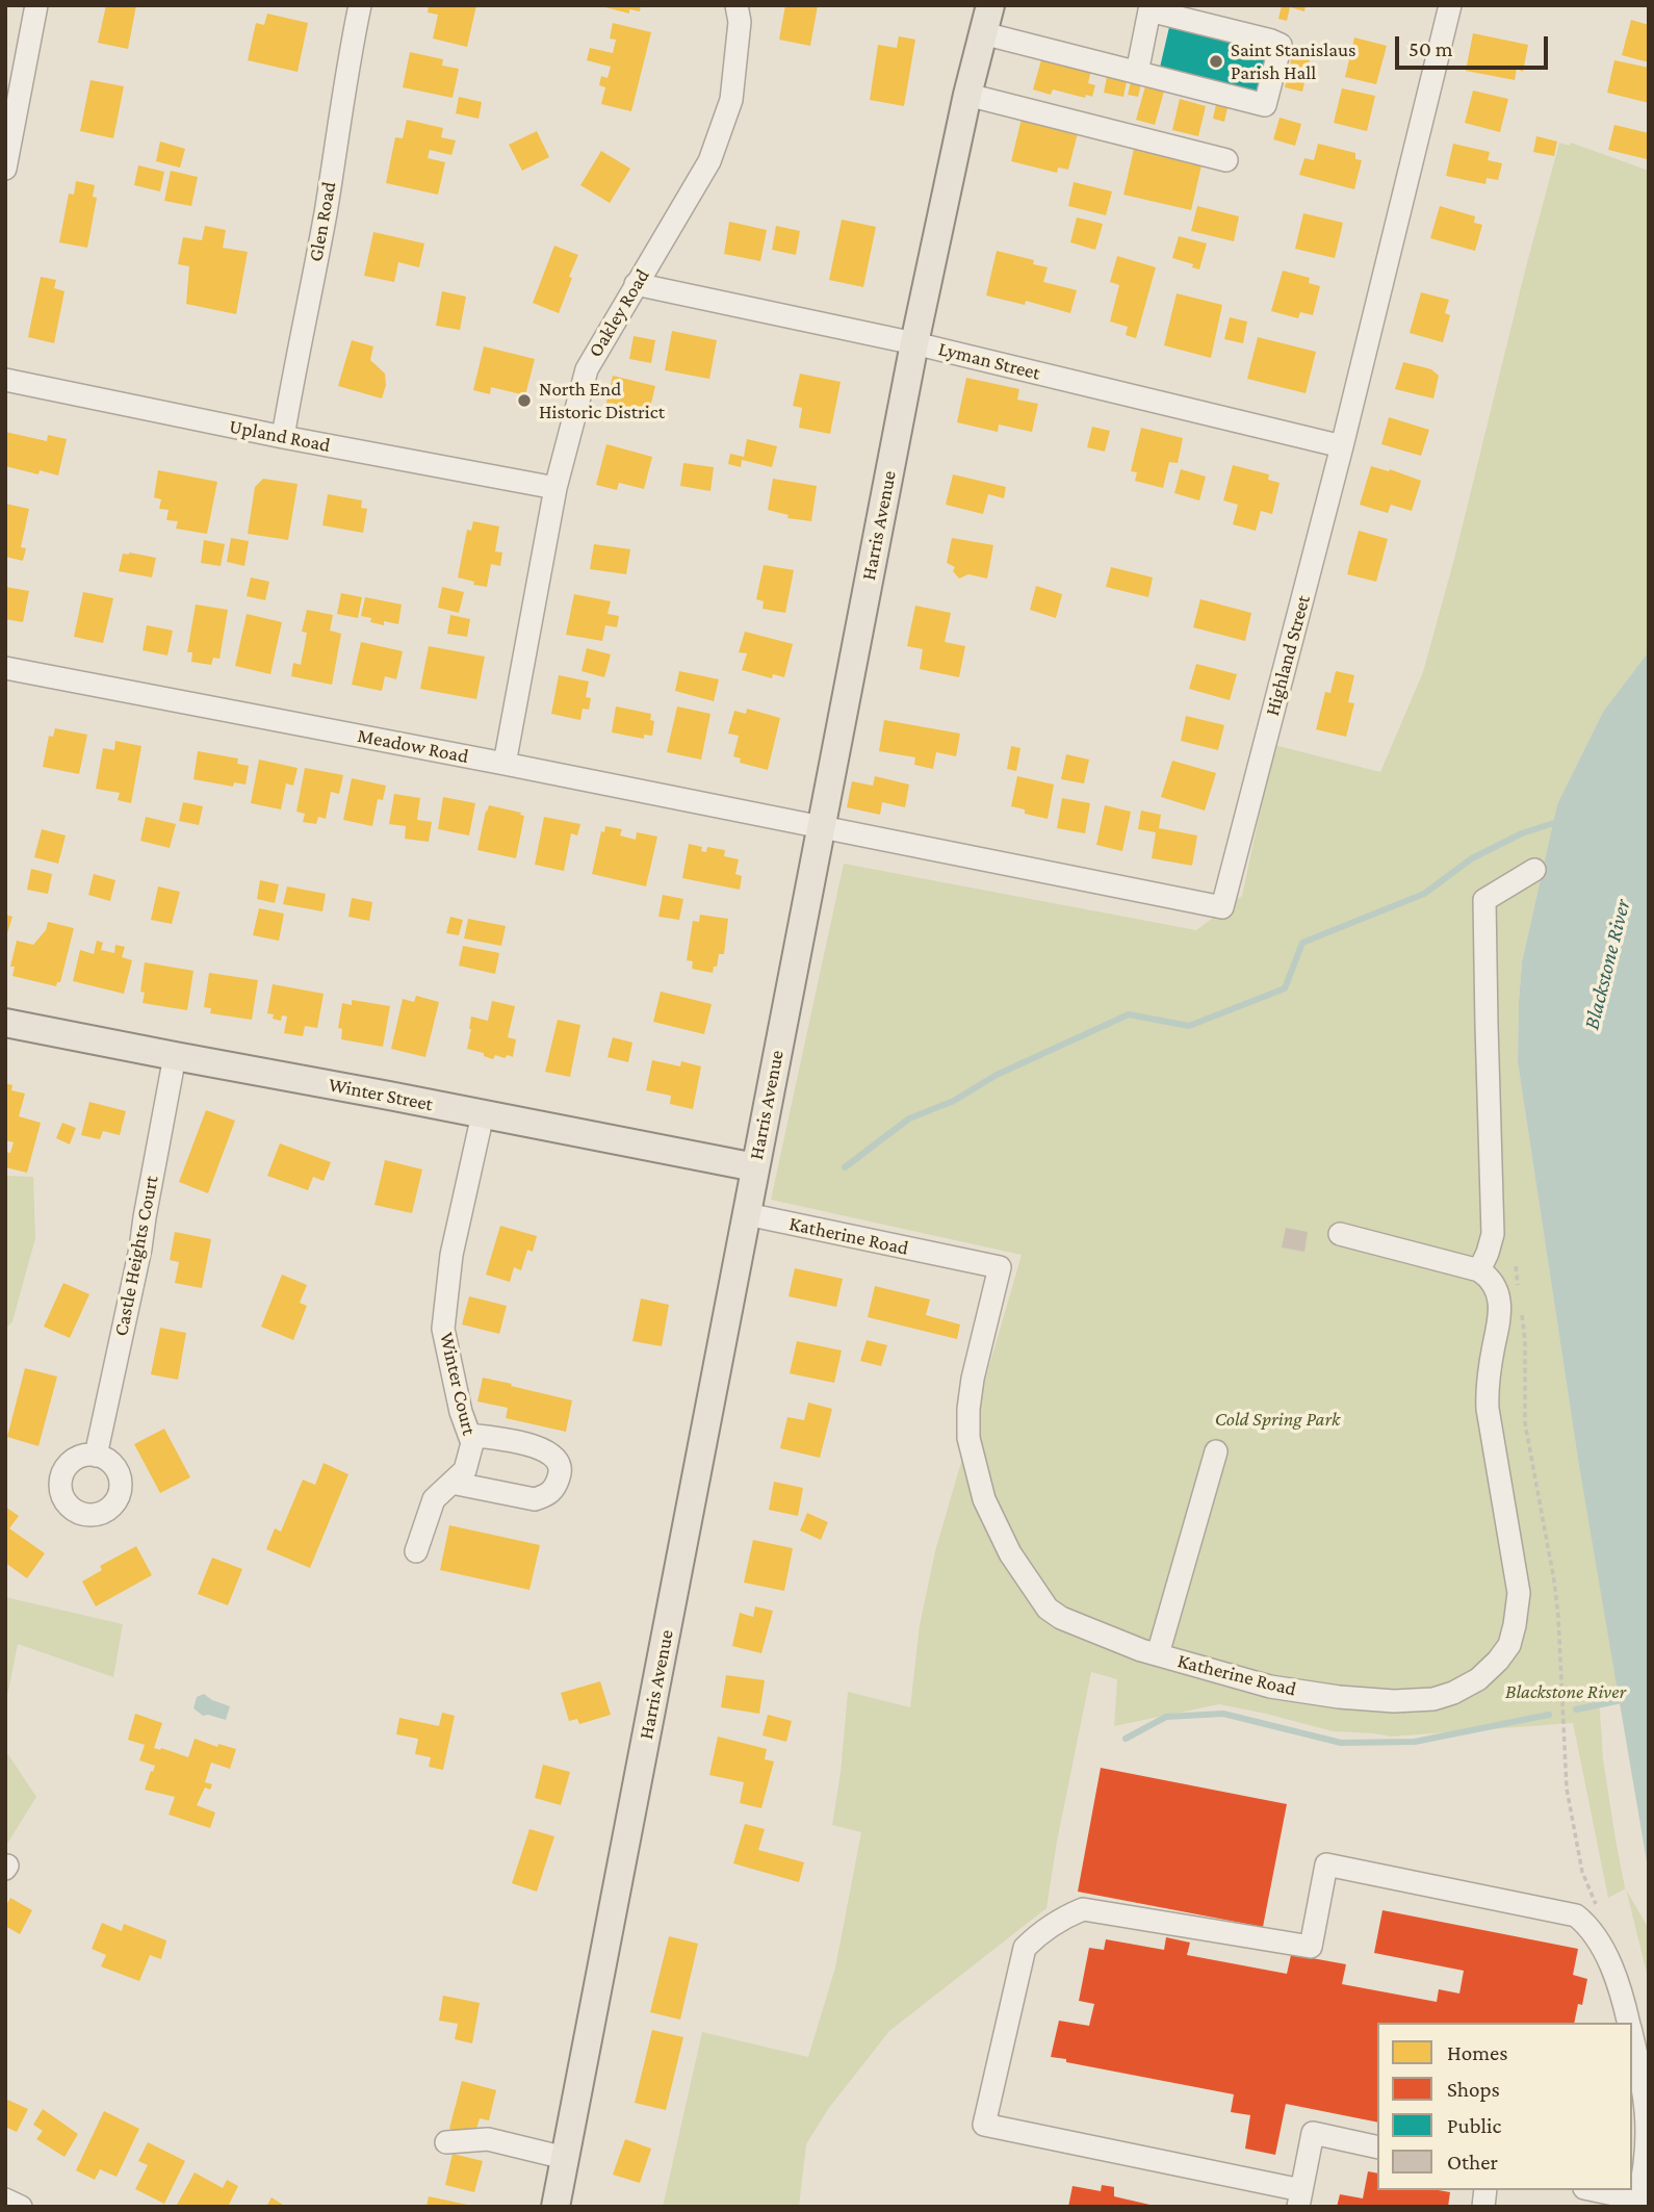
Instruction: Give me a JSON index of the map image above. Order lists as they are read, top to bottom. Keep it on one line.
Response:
{"streets":{"main road":["Harris Avenue","Winter Street"],"street":["Glen Road","Oakley Road","Lyman Street","Upland Road","Highland Street","Meadow Road","Katherine Road","Castle Heights Court","Winter Court"]},"crossings":[["Glen Road","Upland Road"],["Oakley Road","Lyman Street"],["Oakley Road","Upland Road"],["Oakley Road","Meadow Road"],["Lyman Street","Harris Avenue"],["Lyman Street","Highland Street"],["Harris Avenue","Highland Street"],["Harris Avenue","Meadow Road"],["Harris Avenue","Winter Street"],["Harris Avenue","Katherine Road"],["Highland Street","Meadow Road"],["Winter Street","Castle Heights Court"],["Winter Street","Winter Court"]],"water":["Blackstone River"],"parks":["Cold Spring Park","Blackstone River"],"places":["Saint Stanislaus Parish Hall","North End Historic District"],"legend":["Homes","Shops","Public","Other"],"scale_bar":"50 m"}
